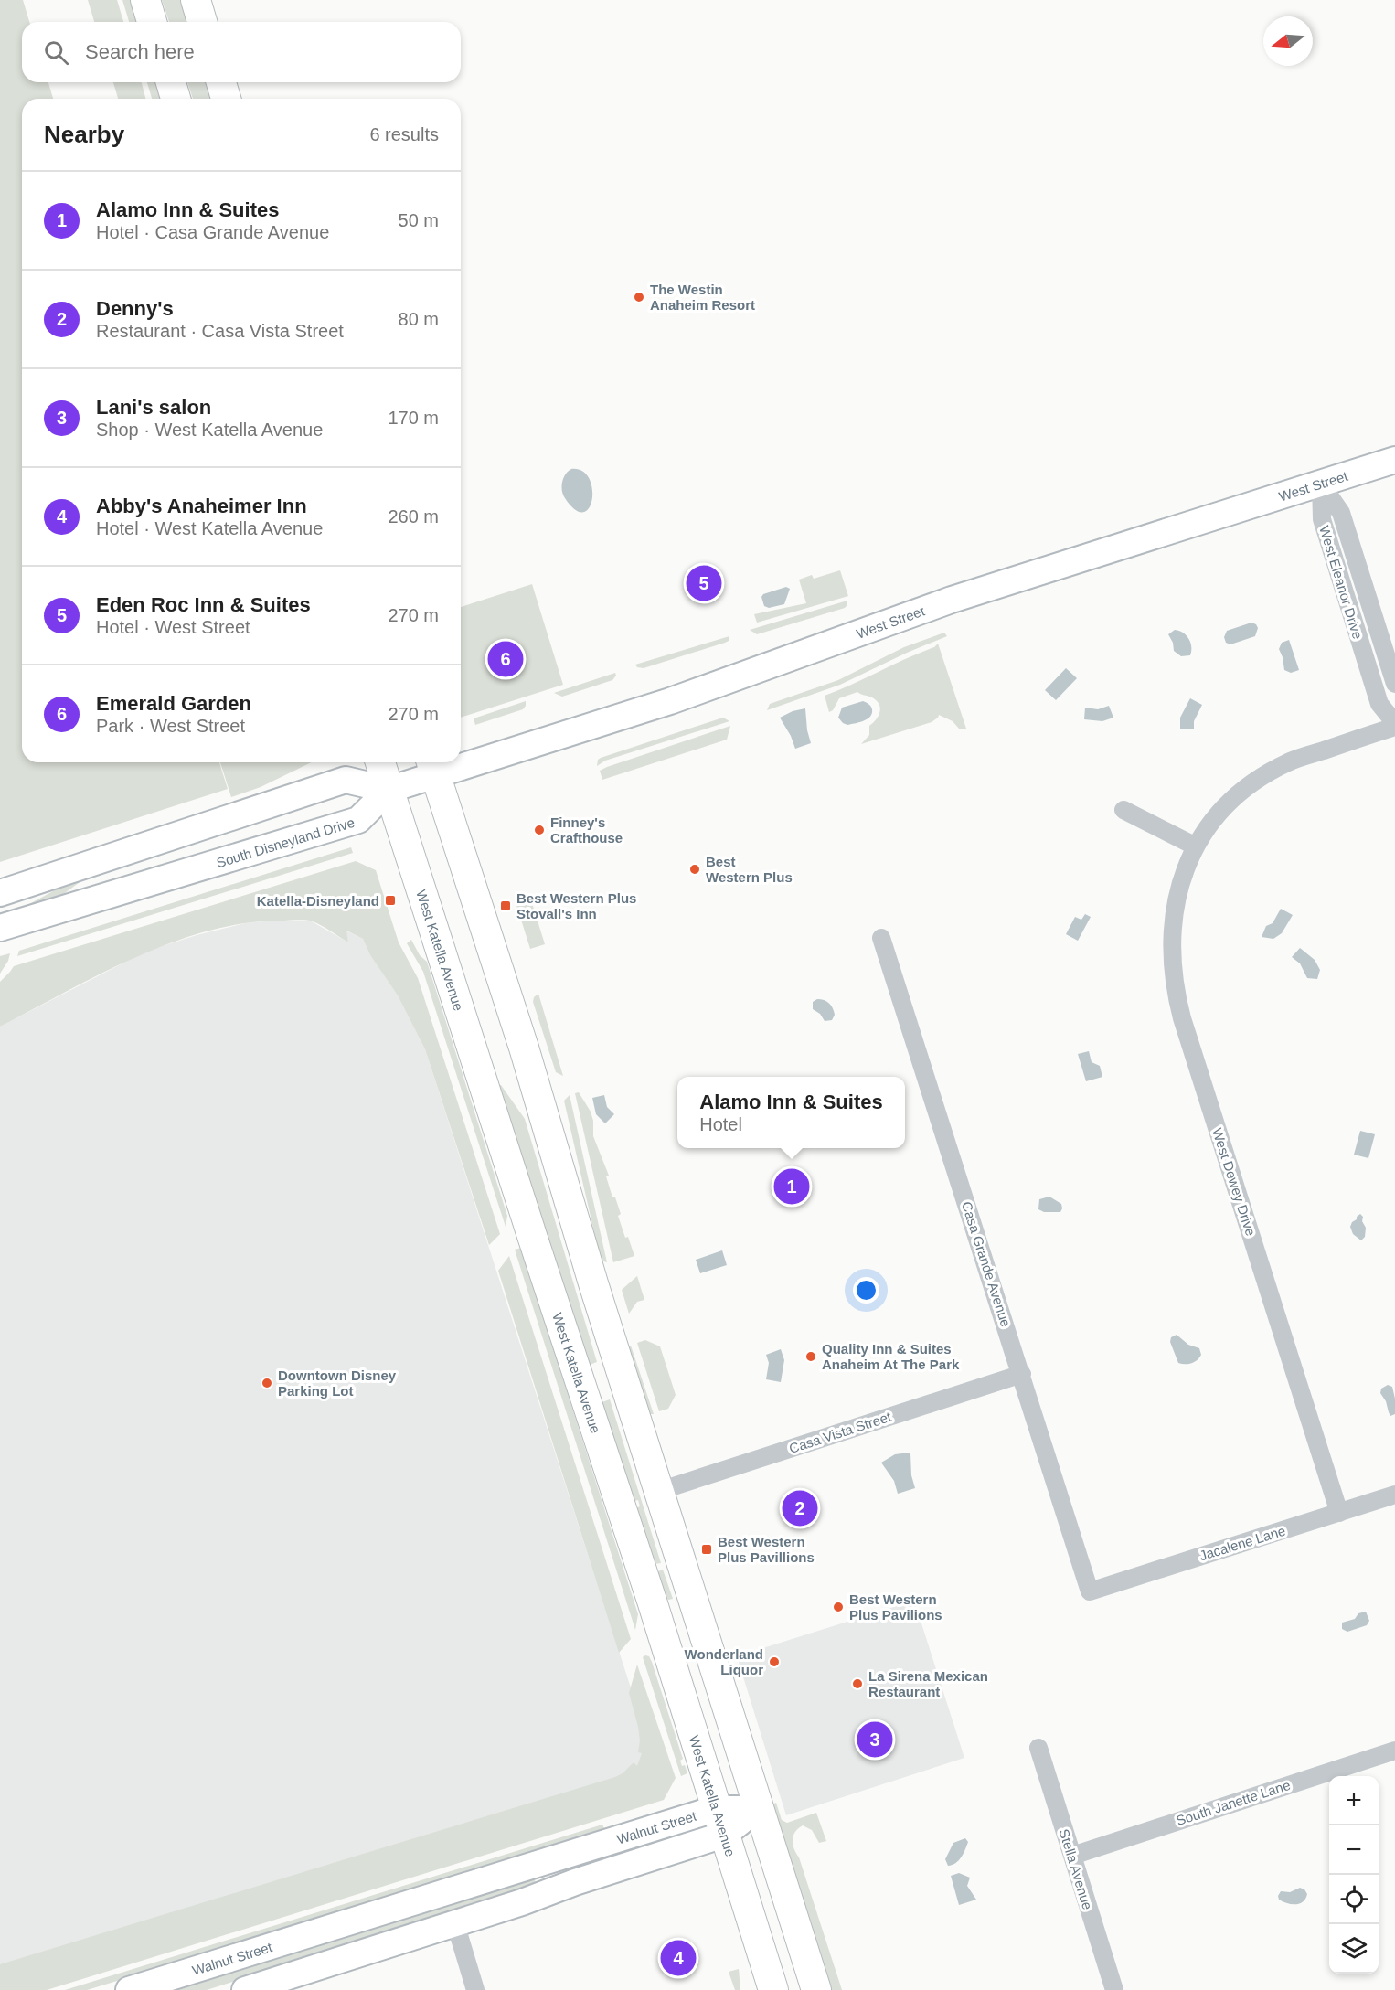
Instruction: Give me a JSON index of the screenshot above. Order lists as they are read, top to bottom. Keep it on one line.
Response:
{"streets":{"main road":["West Street","South Disneyland Drive","West Katella Avenue","Walnut Street"],"street":["West Eleanor Drive","West Dewey Drive","Casa Grande Avenue","Casa Vista Street","Jacalene Lane","South Janette Lane","Stella Avenue"]},"crossings":[["West Street","West Eleanor Drive"],["West Street","South Disneyland Drive"],["West Street","West Katella Avenue"],["West Eleanor Drive","West Dewey Drive"],["South Disneyland Drive","West Katella Avenue"],["West Katella Avenue","Walnut Street"],["West Dewey Drive","Jacalene Lane"],["Casa Grande Avenue","Casa Vista Street"],["Casa Grande Avenue","Jacalene Lane"],["South Janette Lane","Stella Avenue"]],"places":{"other":["The Westin Anaheim Resort","Finney's Crafthouse","Best Western Plus","Quality Inn & Suites Anaheim At The Park","Downtown Disney Parking Lot","Best Western Plus Pavilions","Wonderland Liquor","La Sirena Mexican Restaurant"],"transit":["Katella-Disneyland","Best Western Plus Stovall's Inn","Best Western Plus Pavillions"]},"north":"left","page":{"search":"Search here","heading":["Nearby","6 results"],"list":[{"mark":"1","name":"Alamo Inn & Suites","note":"Hotel · Casa Grande Avenue","value":"50 m"},{"mark":"2","name":"Denny's","note":"Restaurant · Casa Vista Street","value":"80 m"},{"mark":"3","name":"Lani's salon","note":"Shop · West Katella Avenue","value":"170 m"},{"mark":"4","name":"Abby's Anaheimer Inn","note":"Hotel · West Katella Avenue","value":"260 m"},{"mark":"5","name":"Eden Roc Inn & Suites","note":"Hotel · West Street","value":"270 m"},{"mark":"6","name":"Emerald Garden","note":"Park · West Street","value":"270 m"}],"pins":["5","6","1","2","3","4"],"popup":["Alamo Inn & Suites","Hotel"],"map_buttons":["+","−"]}}
